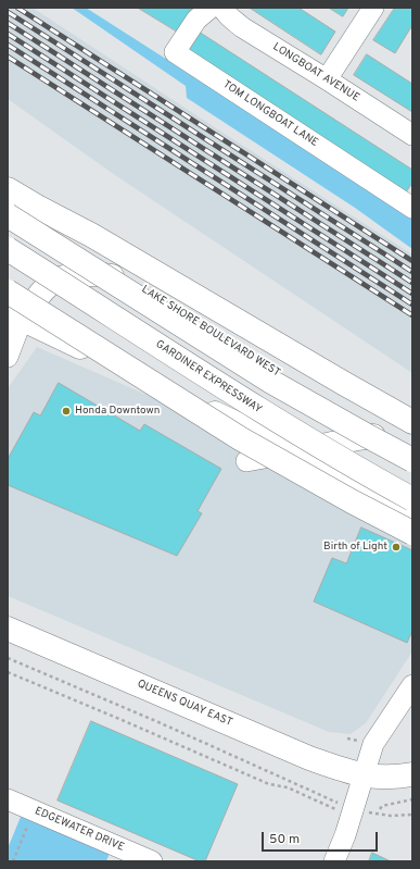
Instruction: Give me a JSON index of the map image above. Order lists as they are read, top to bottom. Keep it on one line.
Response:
{"streets":{"main road":["LAKE SHORE BOULEVARD WEST","GARDINER EXPRESSWAY","QUEENS QUAY EAST"],"street":["LONGBOAT AVENUE","TOM LONGBOAT LANE","EDGEWATER DRIVE"]},"places":["Honda Downtown","Birth of Light"],"scale_bar":"50 m"}
